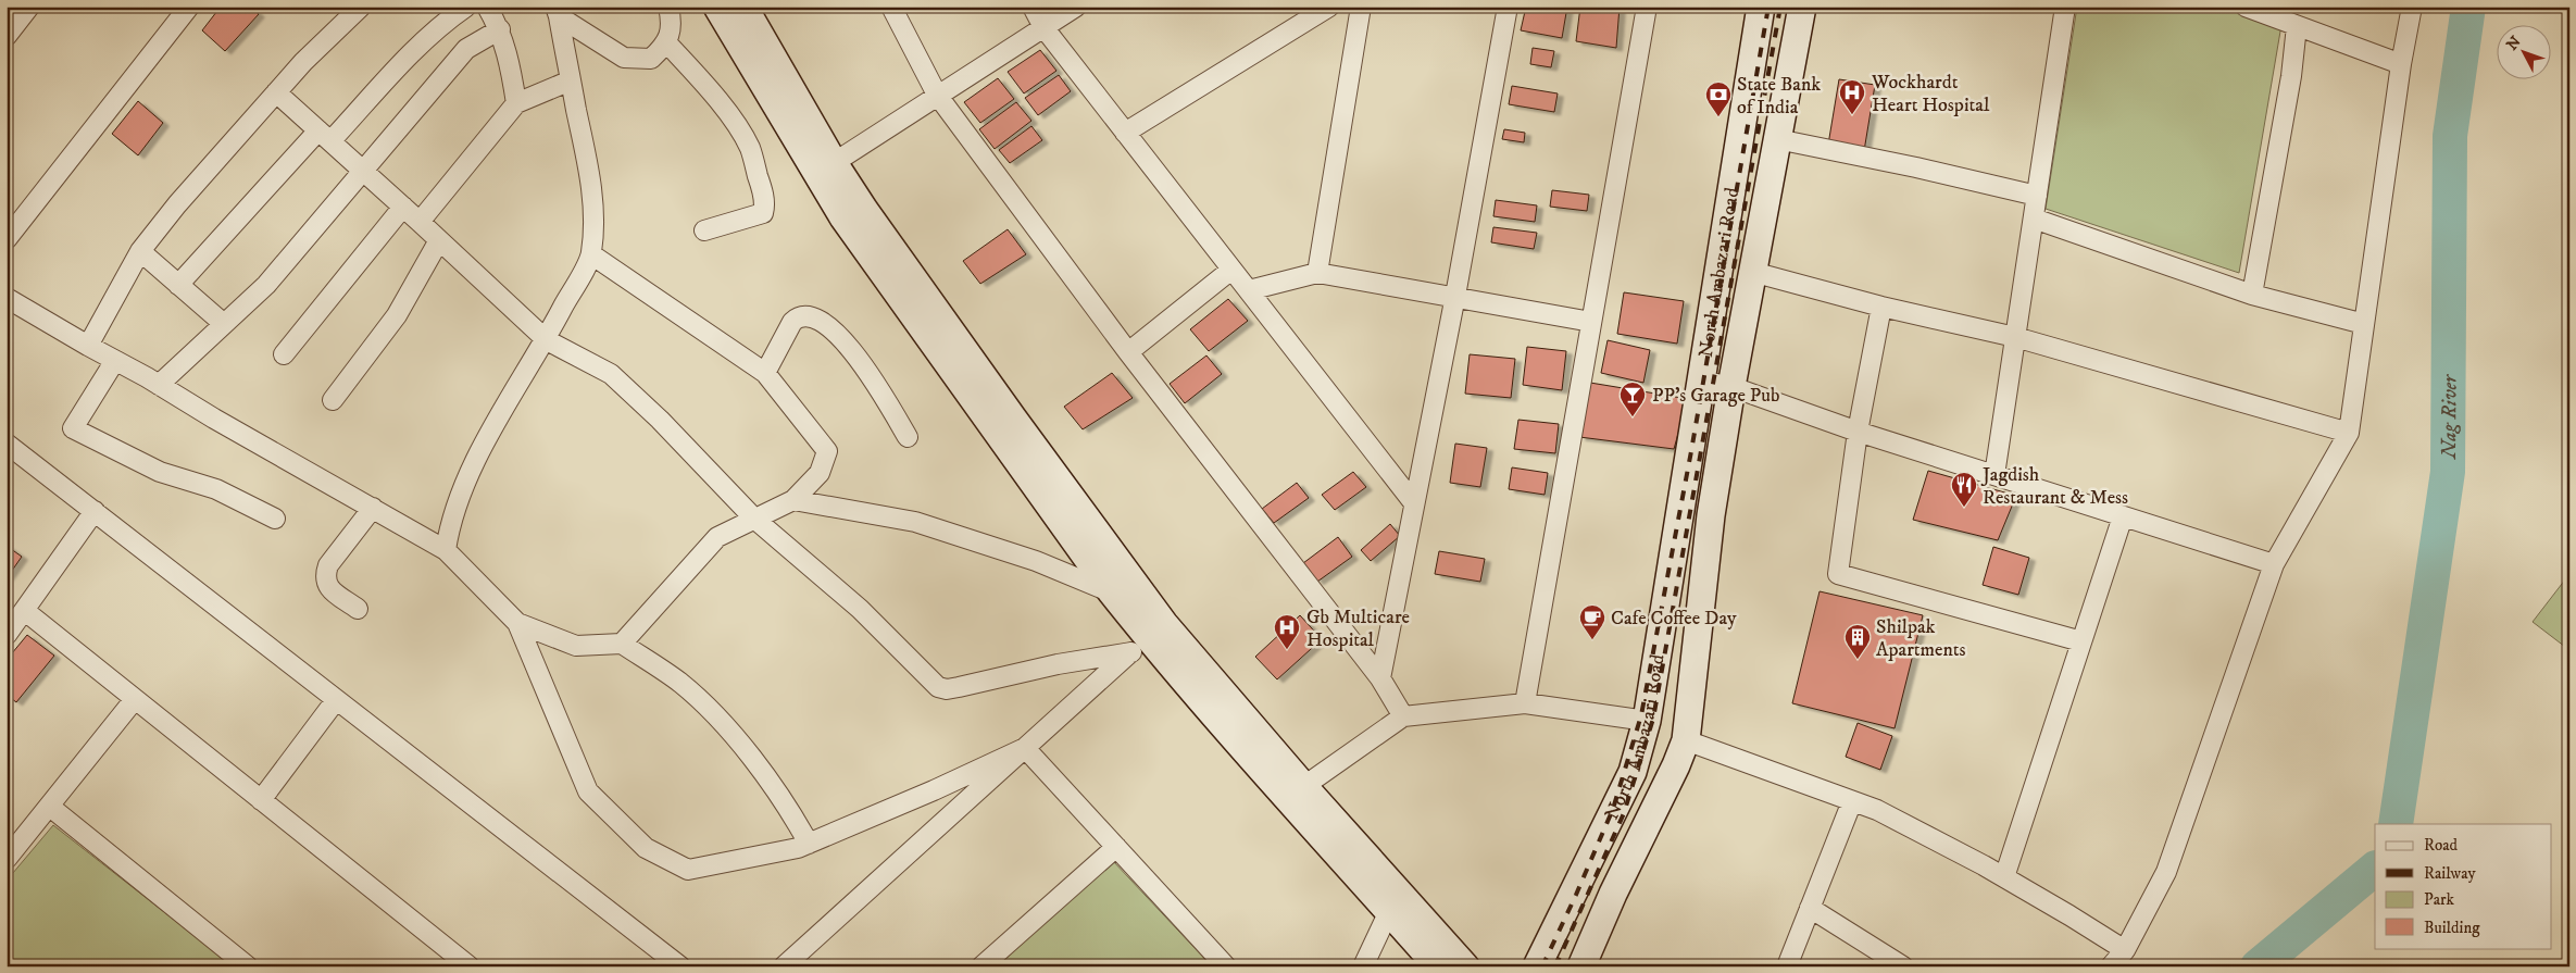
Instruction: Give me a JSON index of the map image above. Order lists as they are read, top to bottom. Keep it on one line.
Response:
{"streets":{"street":["North Ambazari Road"]},"water":["Nag River"],"places":{"hospital":["Wockhardt Heart Hospital","Gb Multicare Hospital"],"bank":["State Bank of India"],"bar":["PP's Garage Pub"],"restaurant":["Jagdish Restaurant & Mess"],"cafe":["Cafe Coffee Day"],"building":["Shilpak Apartments"]},"legend":["Road","Railway","Park","Building"],"north":"top left"}
